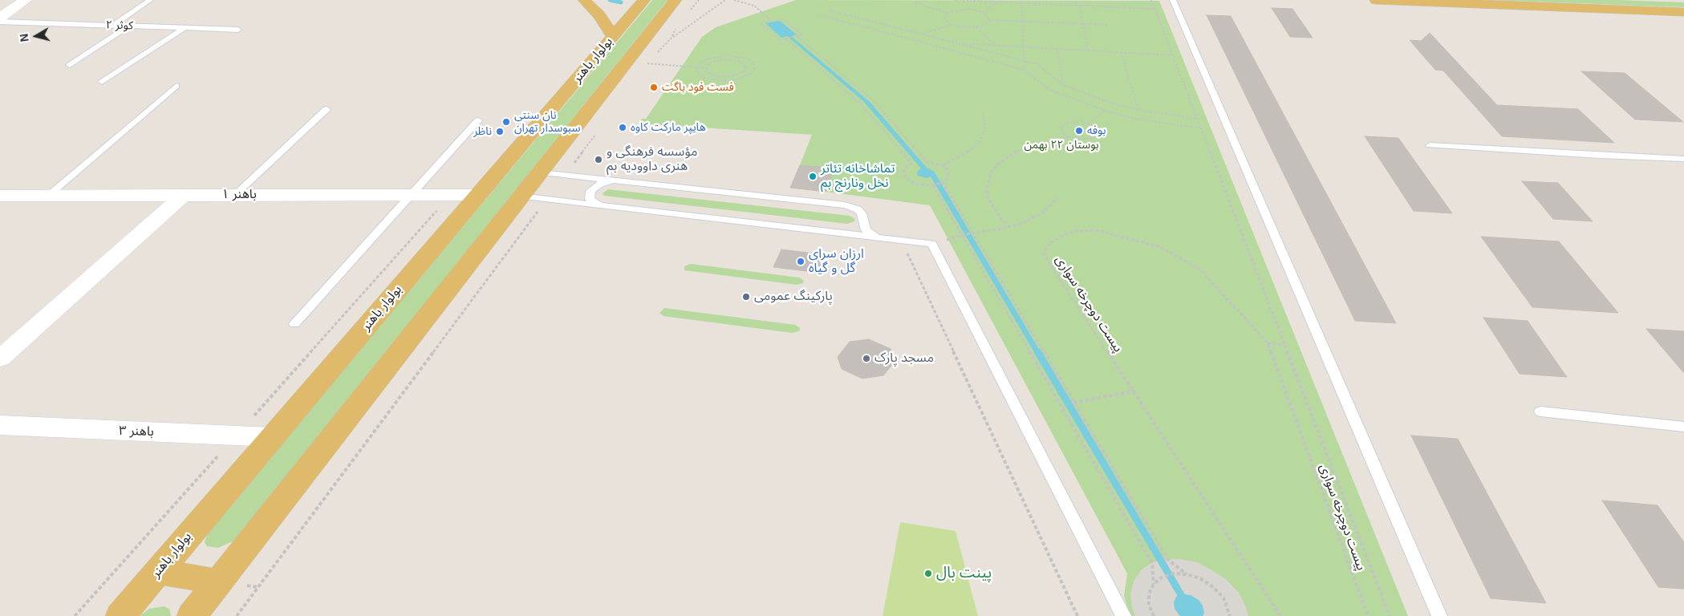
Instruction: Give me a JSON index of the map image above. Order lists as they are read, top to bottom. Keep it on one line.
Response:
{"streets":{"main road":["بولوار باهنر"],"street":["باهنر ۱","باهنر ۳"],"lane":["کوثر ۲"],"path":["پیست دوچرخه سواری"]},"crossings":[["بولوار باهنر","باهنر ۱"],["بولوار باهنر","باهنر ۳"]],"parks":["بوستان ۲۲ بهمن"],"places":["فست فود باگت","نان سنتی سبوسدار تهران","هایپر مارکت کاوه","بوفه","ناظر","مؤسسه فرهنگی و هنری داوودیه بم","تماشاخانه تئاتر نخل ونارنج بم","ارزان سرای گل و گیاه","پارکینگ عمومی","مسجد پارک","پینت بال"],"north":"left"}
